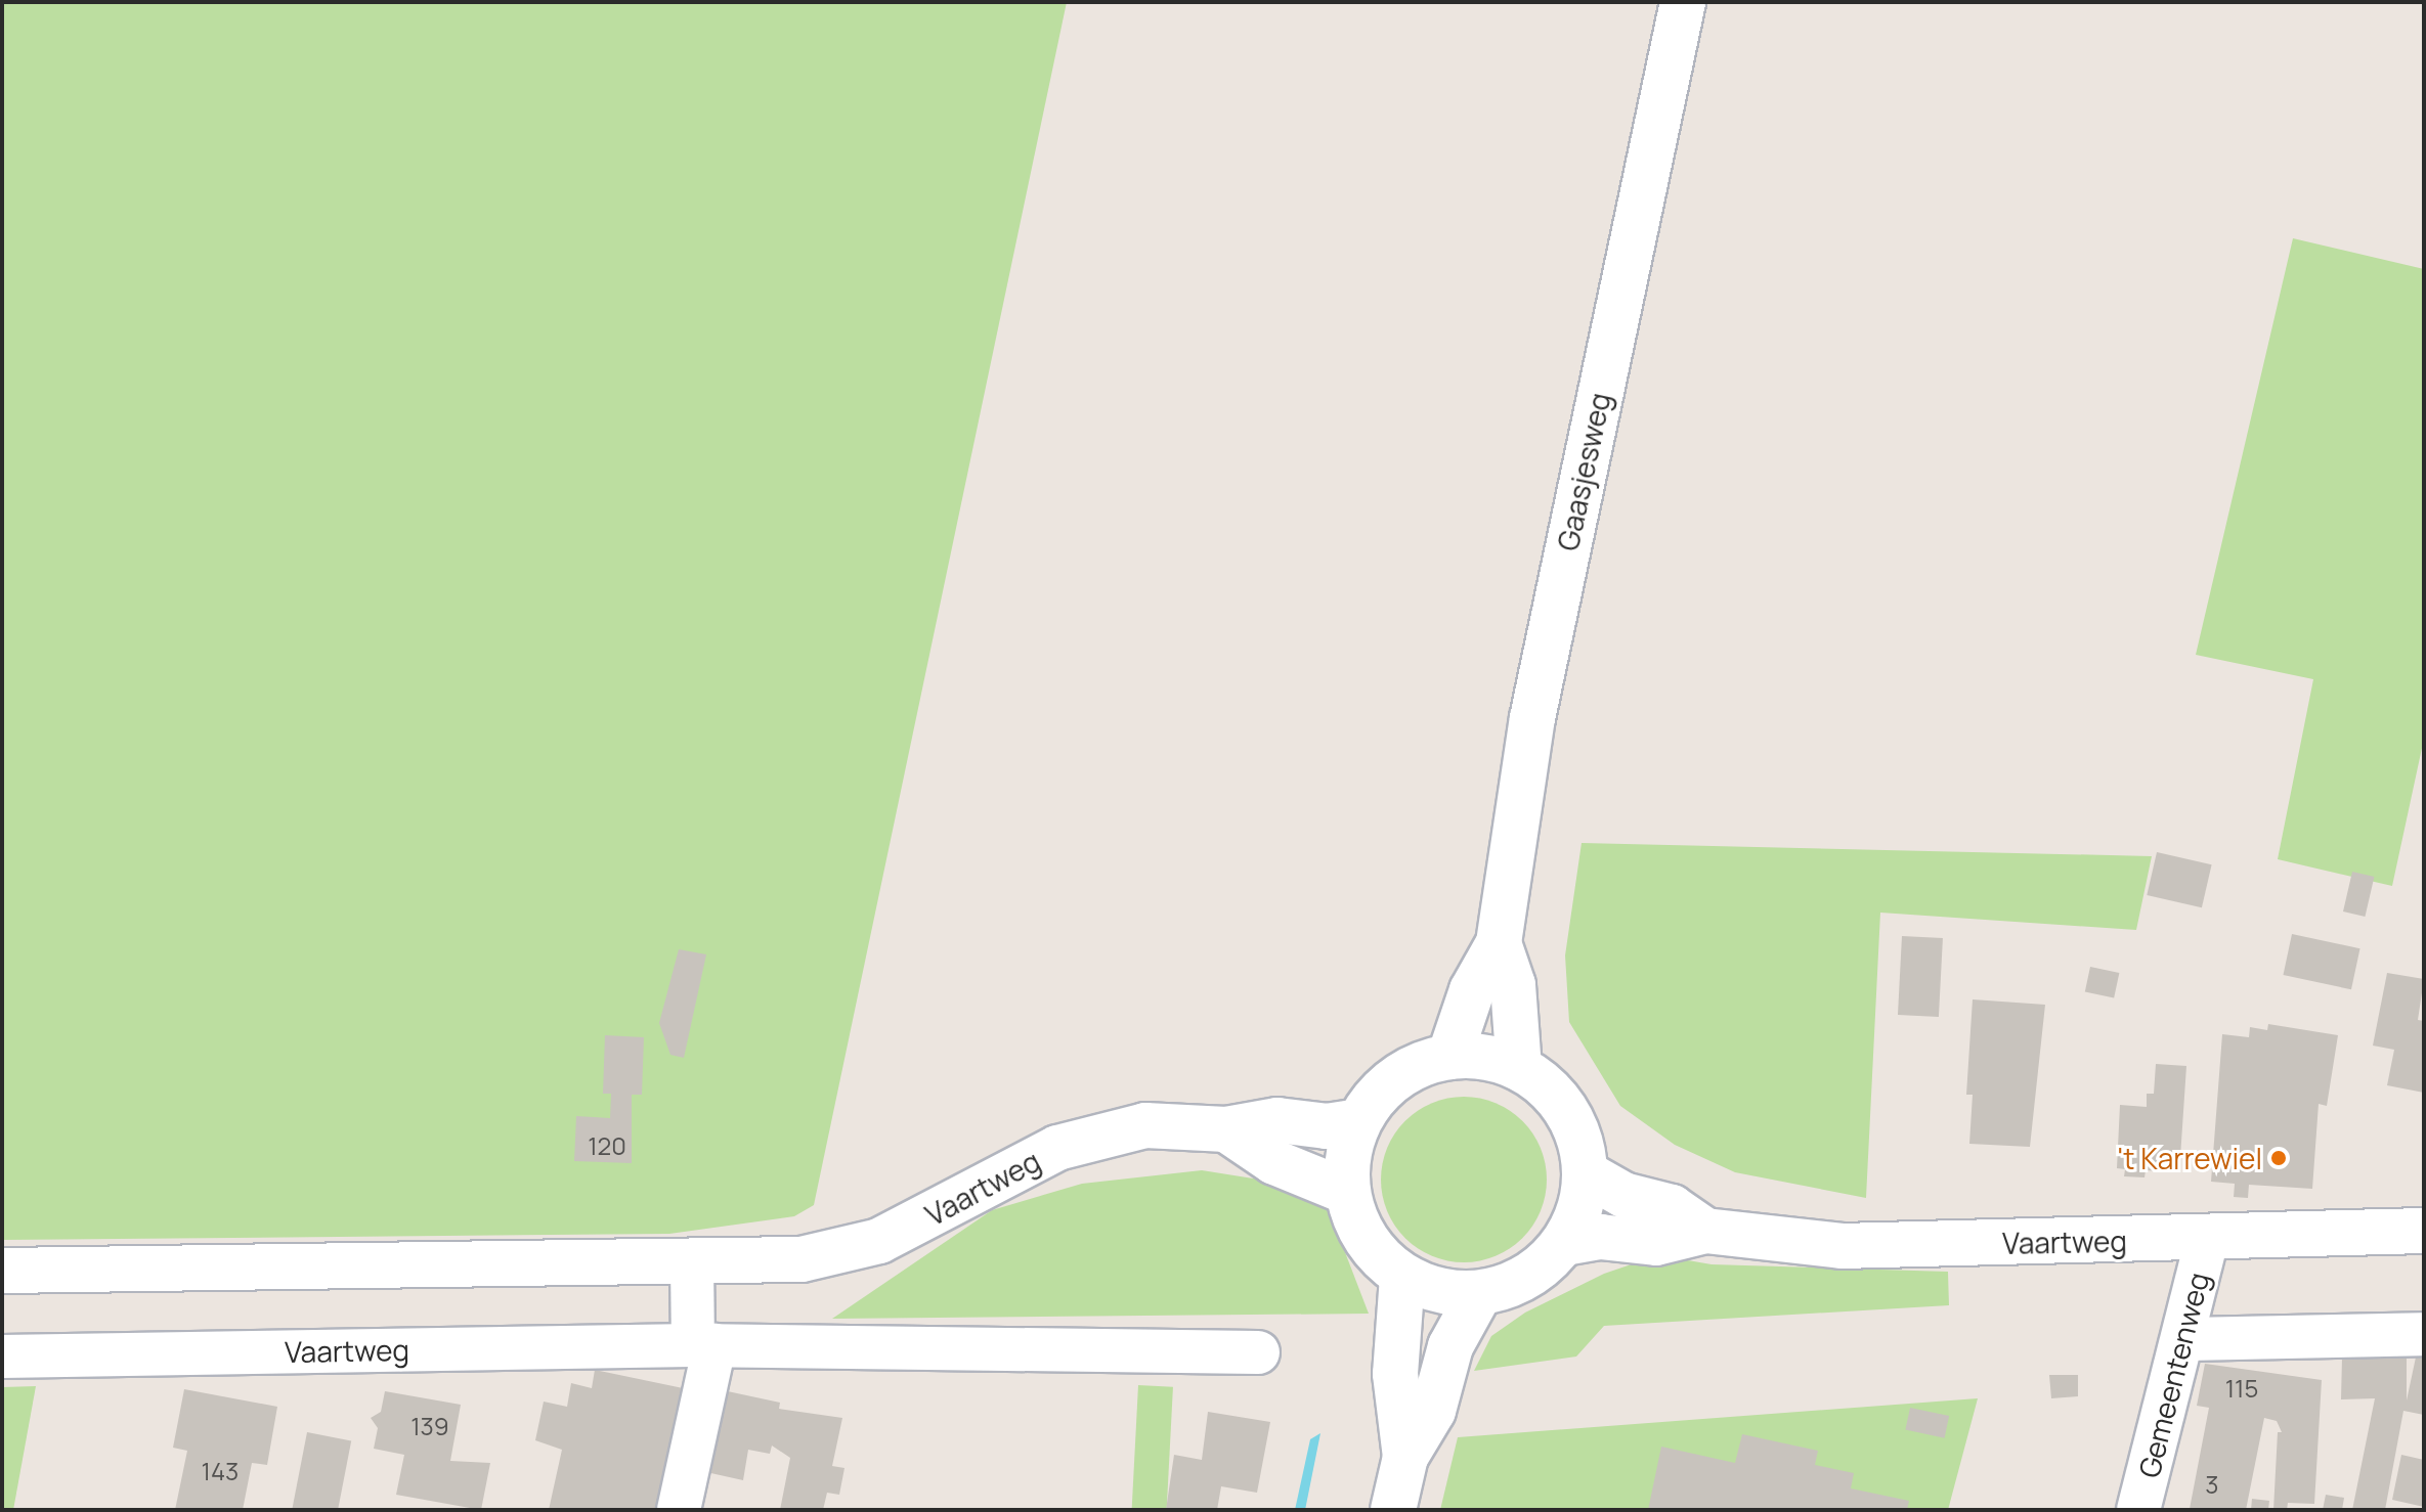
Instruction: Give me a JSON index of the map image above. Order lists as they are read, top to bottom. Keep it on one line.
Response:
{"streets":{"street":["Gaasjesweg","Vaartweg","Gemeentenweg"]},"crossings":[["Gaasjesweg","Vaartweg"],["Vaartweg","Gemeentenweg"]],"places":["'t Karrewiel"],"house_numbers":["120","115","139","143","3"]}
